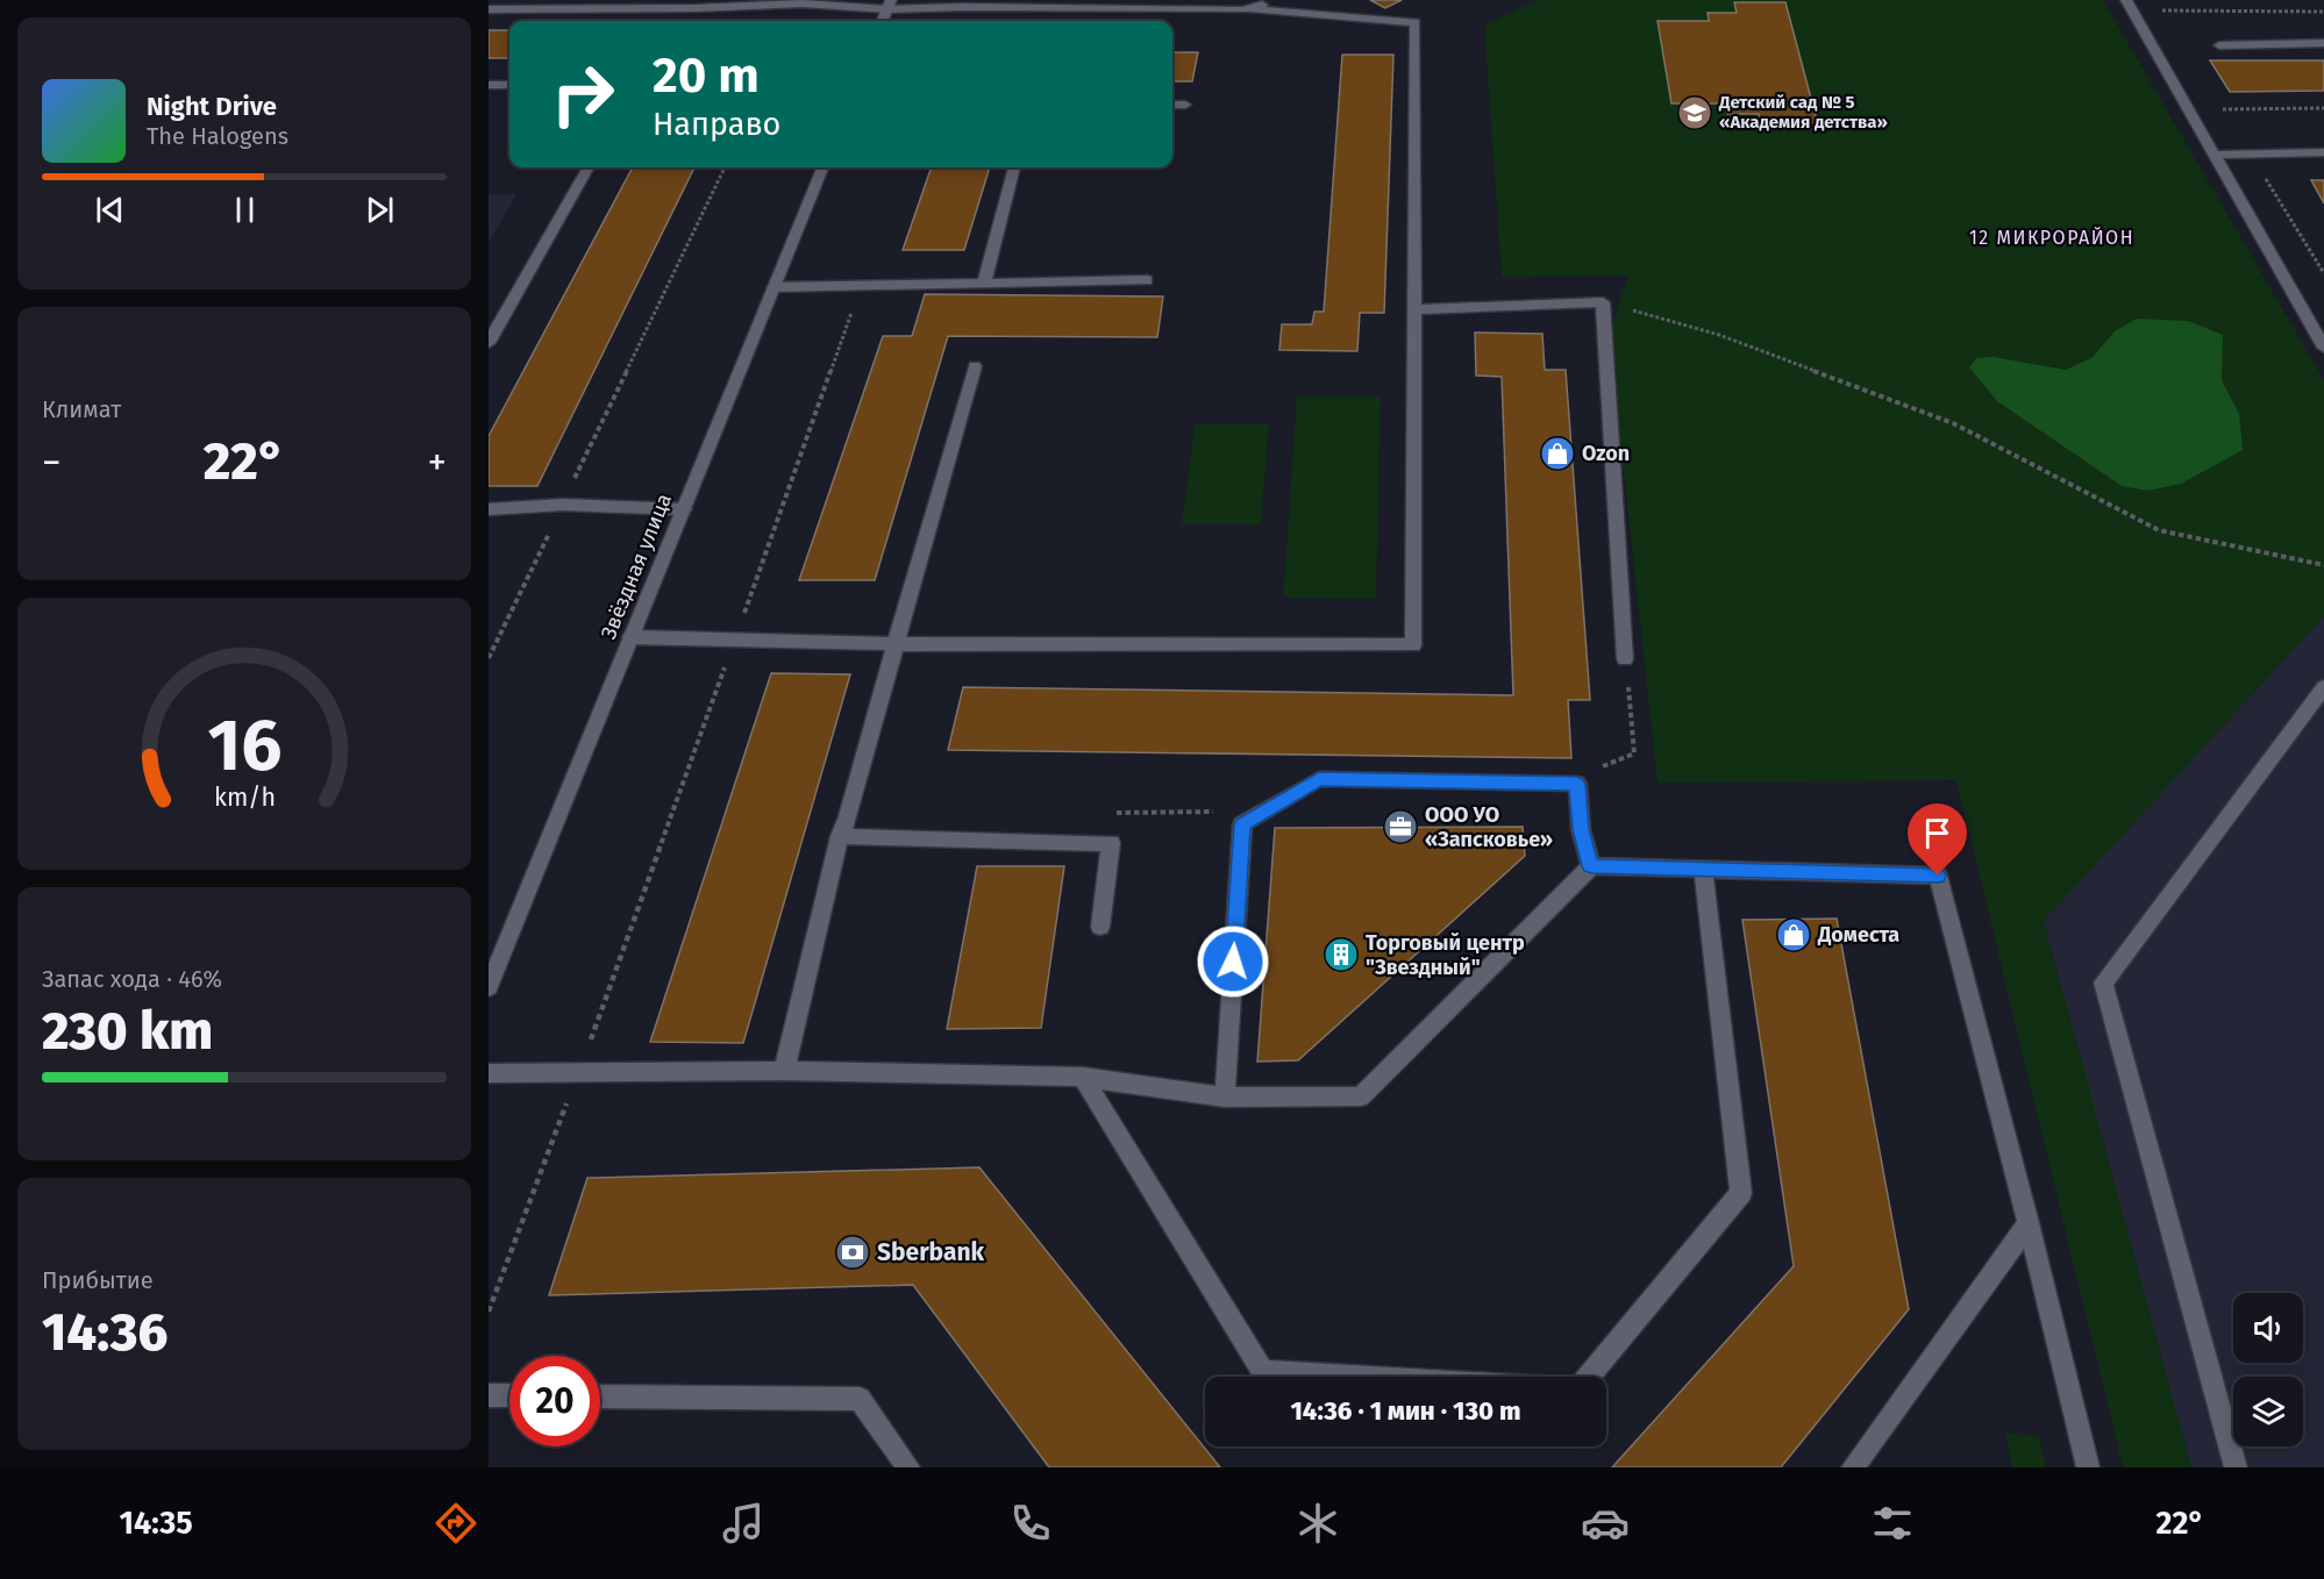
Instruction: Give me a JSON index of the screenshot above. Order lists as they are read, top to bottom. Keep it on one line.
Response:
{"streets":{"street":["Звёздная улица"]},"districts":["12 МИКРОРАЙОН"],"places":{"school or university":["Детский сад № 5 «Академия детства»"],"shop":["Ozon","Доместа"],"office":["ООО УО «Запсковье»"],"building":["Торговый центр \"Звездный\""],"bank":["Sberbank"]},"page":{"turn":["20 m","Направо"],"song":["Night Drive","The Halogens"],"tile":["Климат",["Запас хода · 46%","230 km"],["Прибытие","14:36"]],"heat":["−","22°","+"],"limit":"20","trip":"14:36 · 1 мин · 130 m","tabs":["14:35","22°"],"gauge":["16","km/h"]}}
